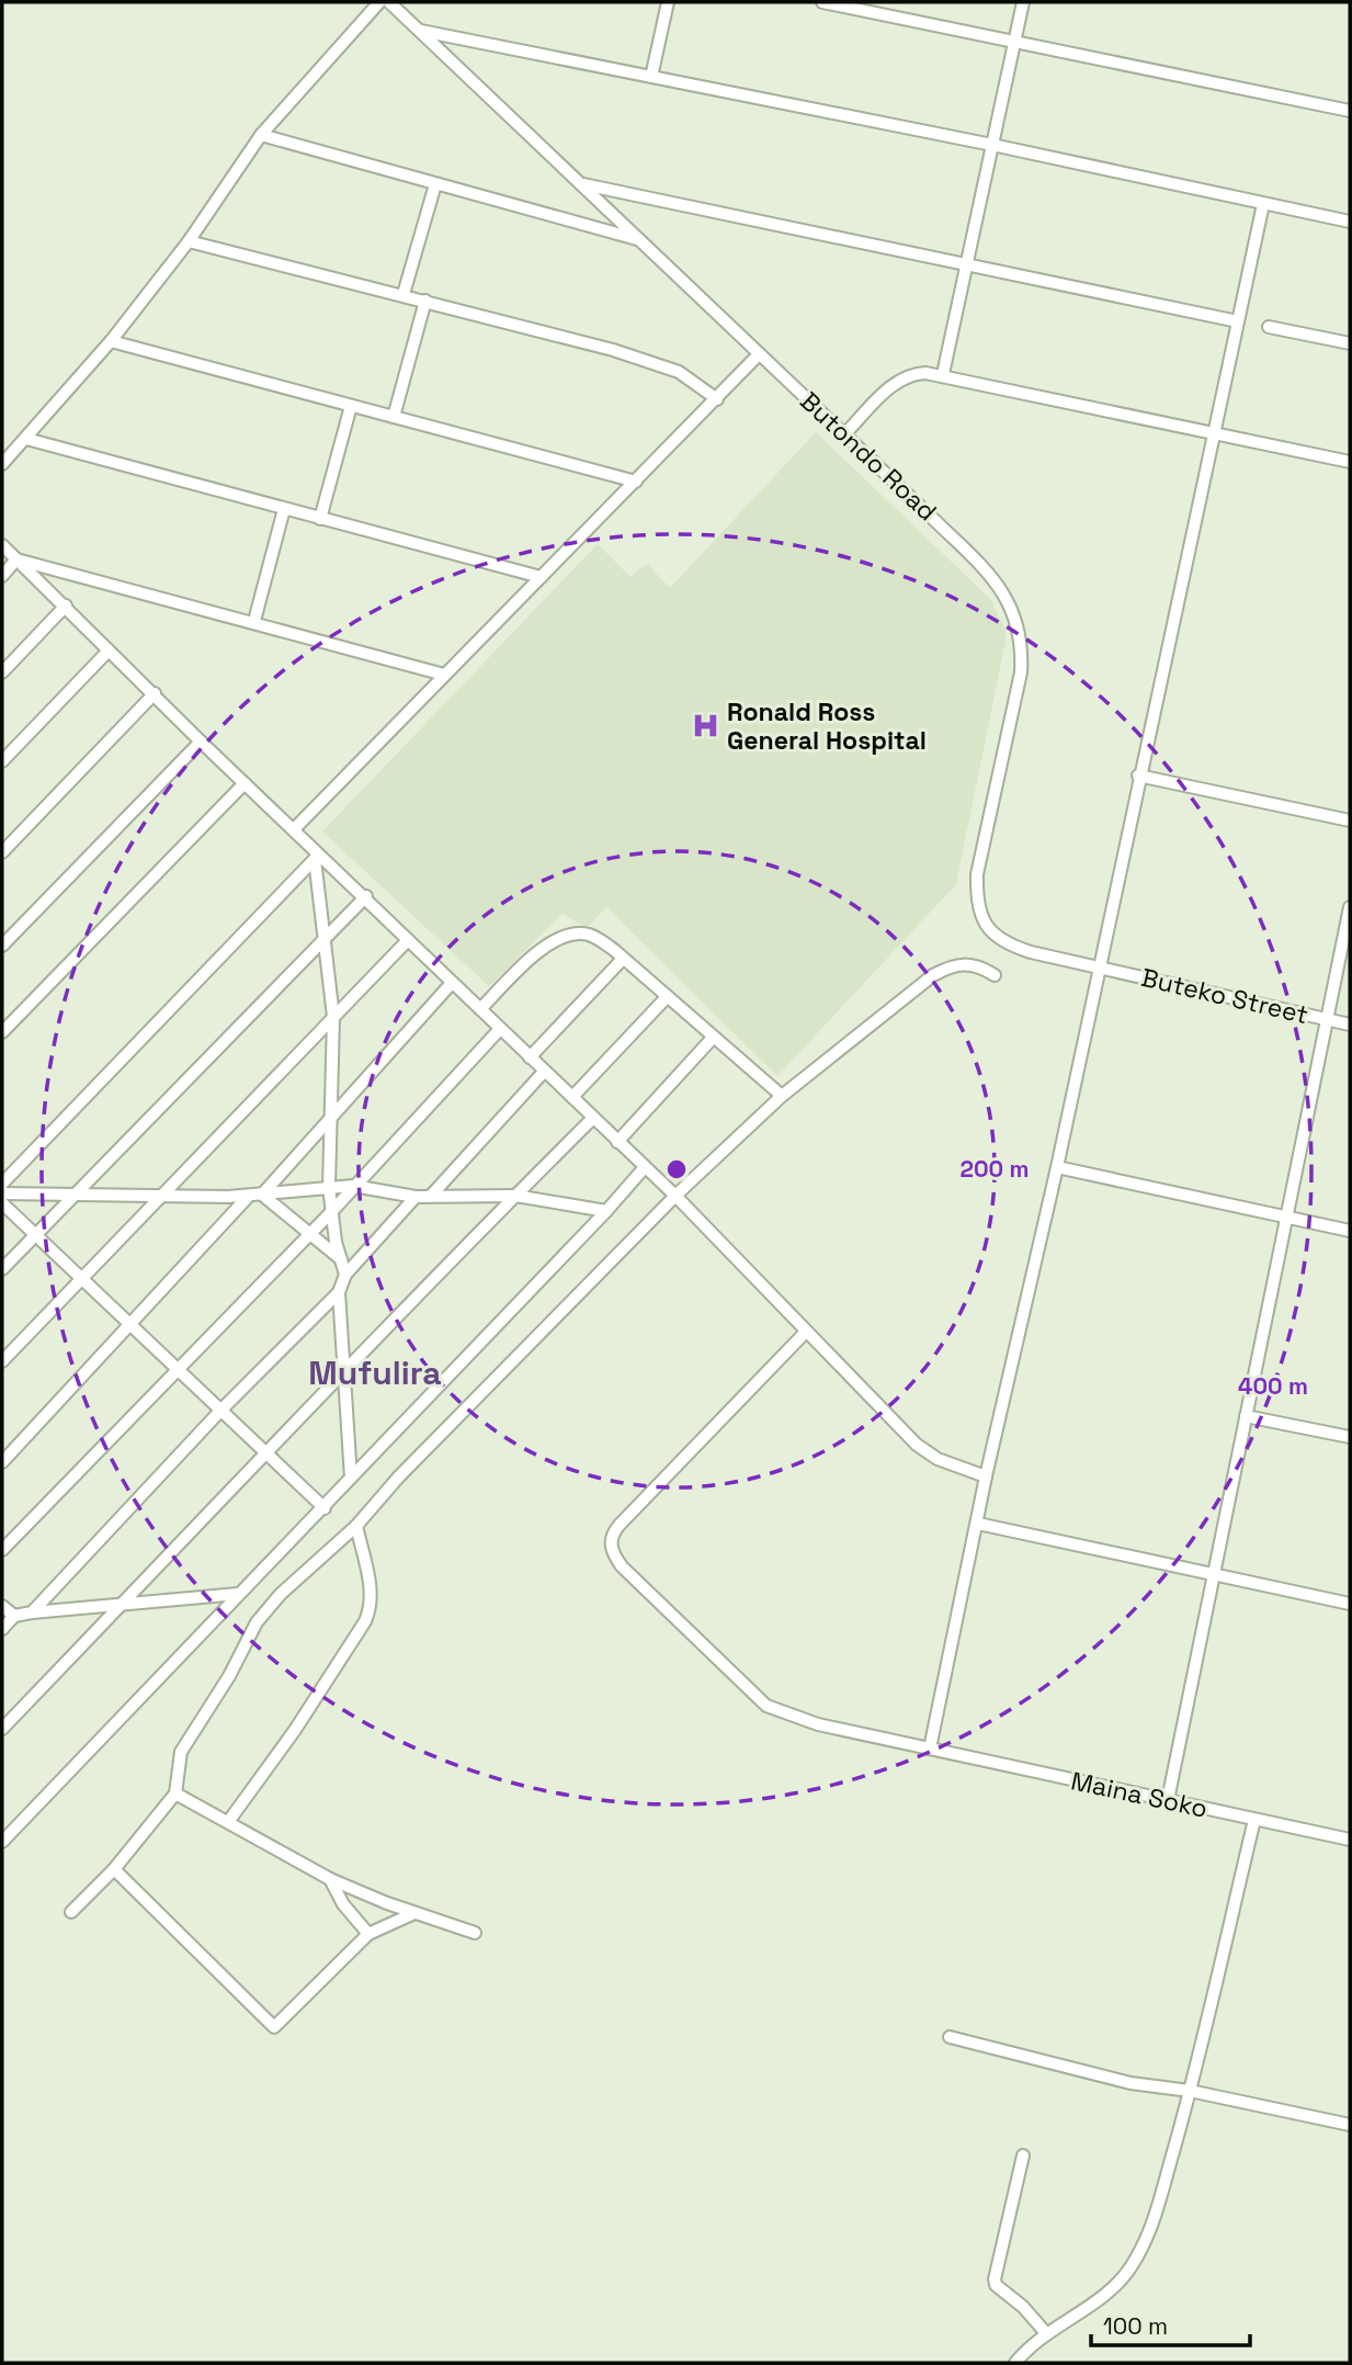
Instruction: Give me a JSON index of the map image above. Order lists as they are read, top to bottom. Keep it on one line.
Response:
{"streets":{"street":["Butondo Road","Buteko Street","Maina Soko"]},"crossings":[["Butondo Road","Buteko Street"]],"districts":["Mufulira"],"places":{"hospital":["Ronald Ross General Hospital"]},"scale_bar":"100 m","rings":["200 m","400 m"]}
